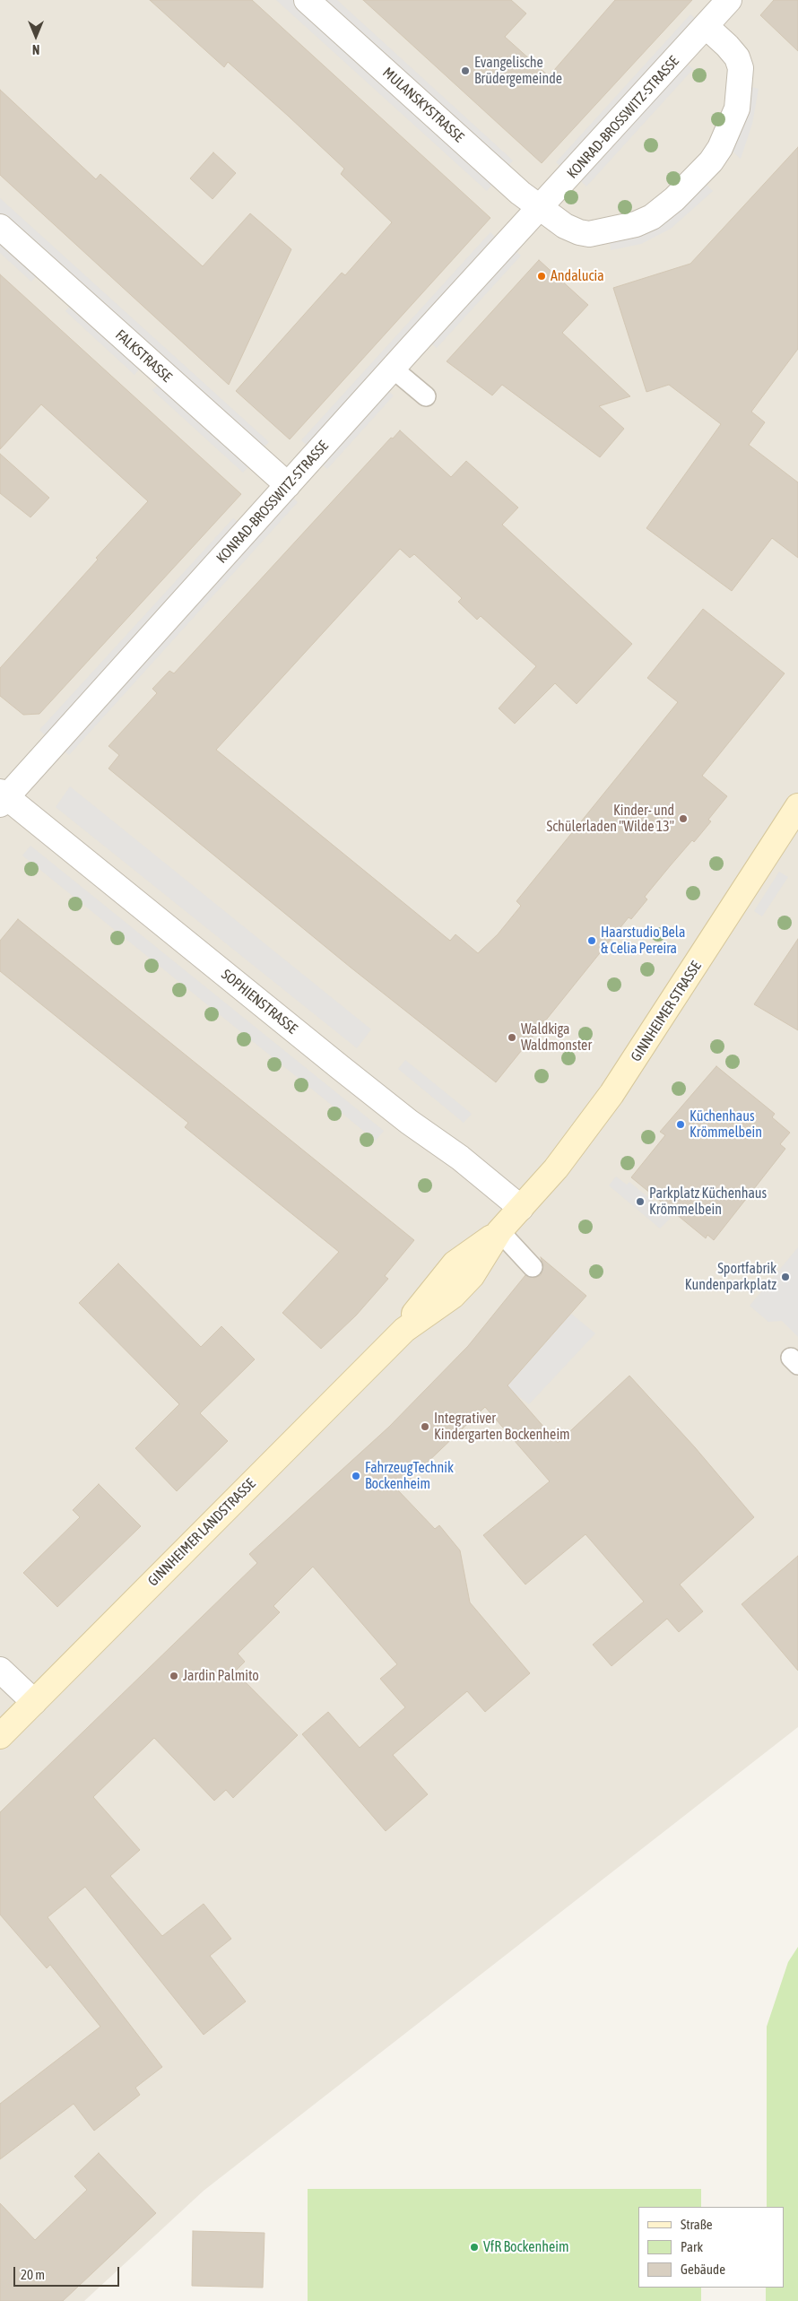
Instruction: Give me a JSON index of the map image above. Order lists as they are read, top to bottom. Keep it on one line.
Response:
{"streets":{"main road":["GINNHEIMER STRASSE","GINNHEIMER LANDSTRASSE"],"street":["MULANSKYSTRASSE","KONRAD-BROSSWITZ-STRASSE","FALKSTRASSE","SOPHIENSTRASSE"]},"crossings":[["MULANSKYSTRASSE","KONRAD-BROSSWITZ-STRASSE"],["KONRAD-BROSSWITZ-STRASSE","FALKSTRASSE"],["KONRAD-BROSSWITZ-STRASSE","SOPHIENSTRASSE"],["SOPHIENSTRASSE","GINNHEIMER STRASSE"],["SOPHIENSTRASSE","GINNHEIMER LANDSTRASSE"],["GINNHEIMER STRASSE","GINNHEIMER LANDSTRASSE"]],"places":["Evangelische Brüdergemeinde","Andalucia","Kinder- und Schülerladen \"Wilde 13\"","Haarstudio Bela & Celia Pereira","Waldkiga Waldmonster","Küchenhaus Krömmelbein","Parkplatz Küchenhaus Krömmelbein","Sportfabrik Kundenparkplatz","Integrativer Kindergarten Bockenheim","FahrzeugTechnik Bockenheim","Jardin Palmito","VfR Bockenheim"],"legend":["Straße","Park","Gebäude"],"scale_bar":"20 m","north":"bottom"}
